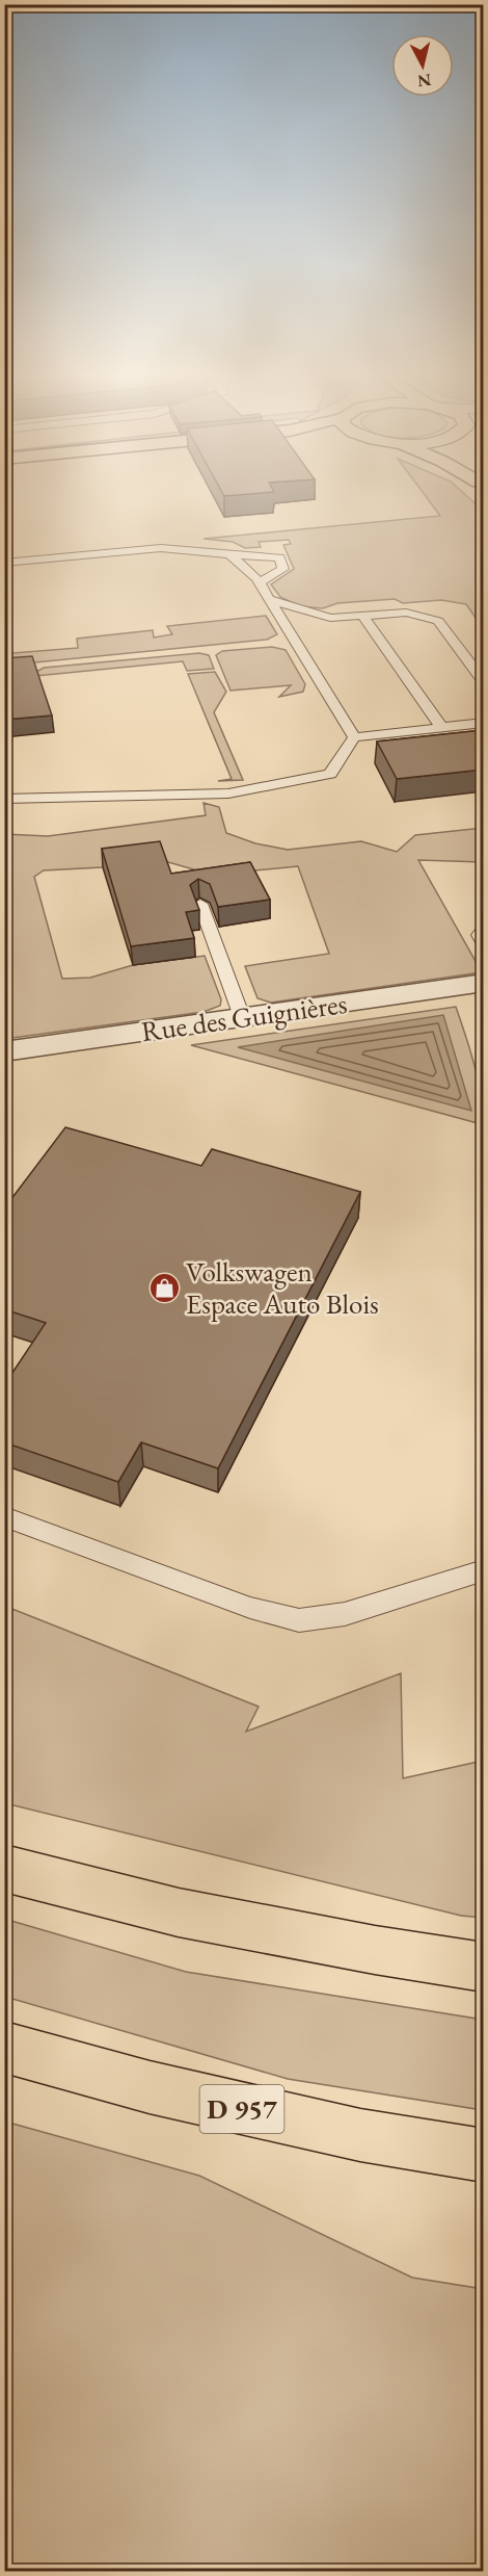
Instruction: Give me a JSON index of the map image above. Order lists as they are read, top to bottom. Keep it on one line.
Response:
{"streets":{"main road":["D 957"],"street":["Rue des Guignières"]},"places":{"shop":["Volkswagen Espace Auto Blois"]},"north":"bottom"}
